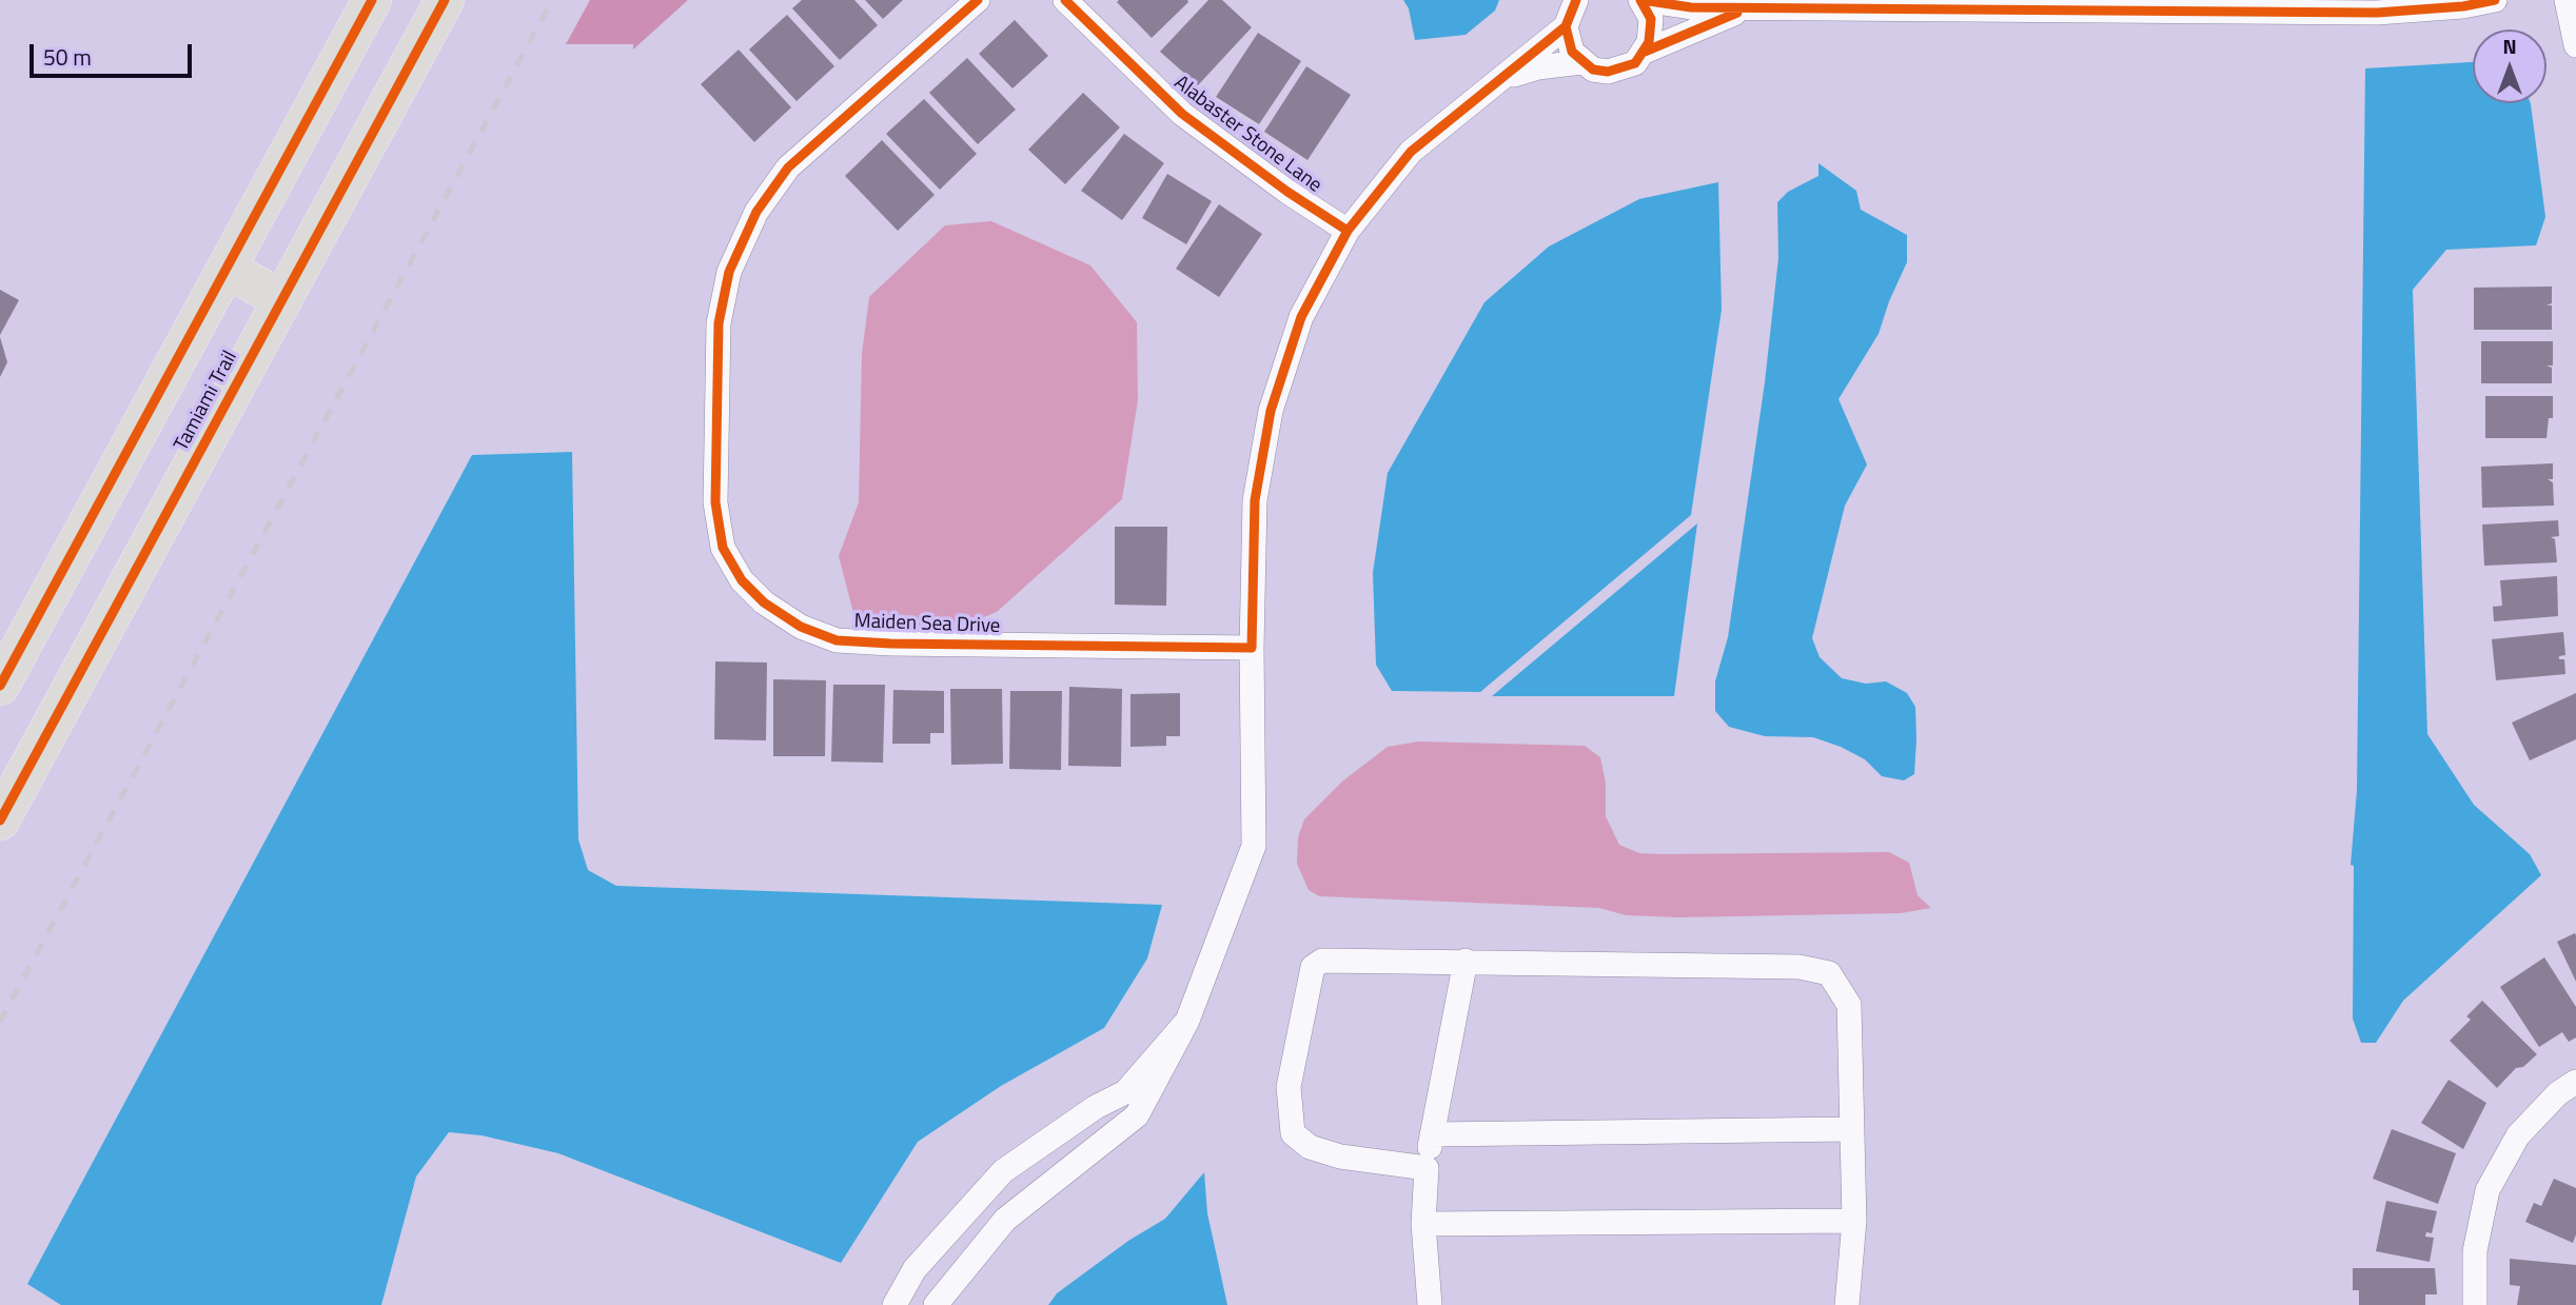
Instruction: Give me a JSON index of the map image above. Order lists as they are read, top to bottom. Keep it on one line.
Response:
{"streets":{"main road":["Tamiami Trail"],"street":["Alabaster Stone Lane","Maiden Sea Drive"]},"scale_bar":"50 m","north":"top"}
